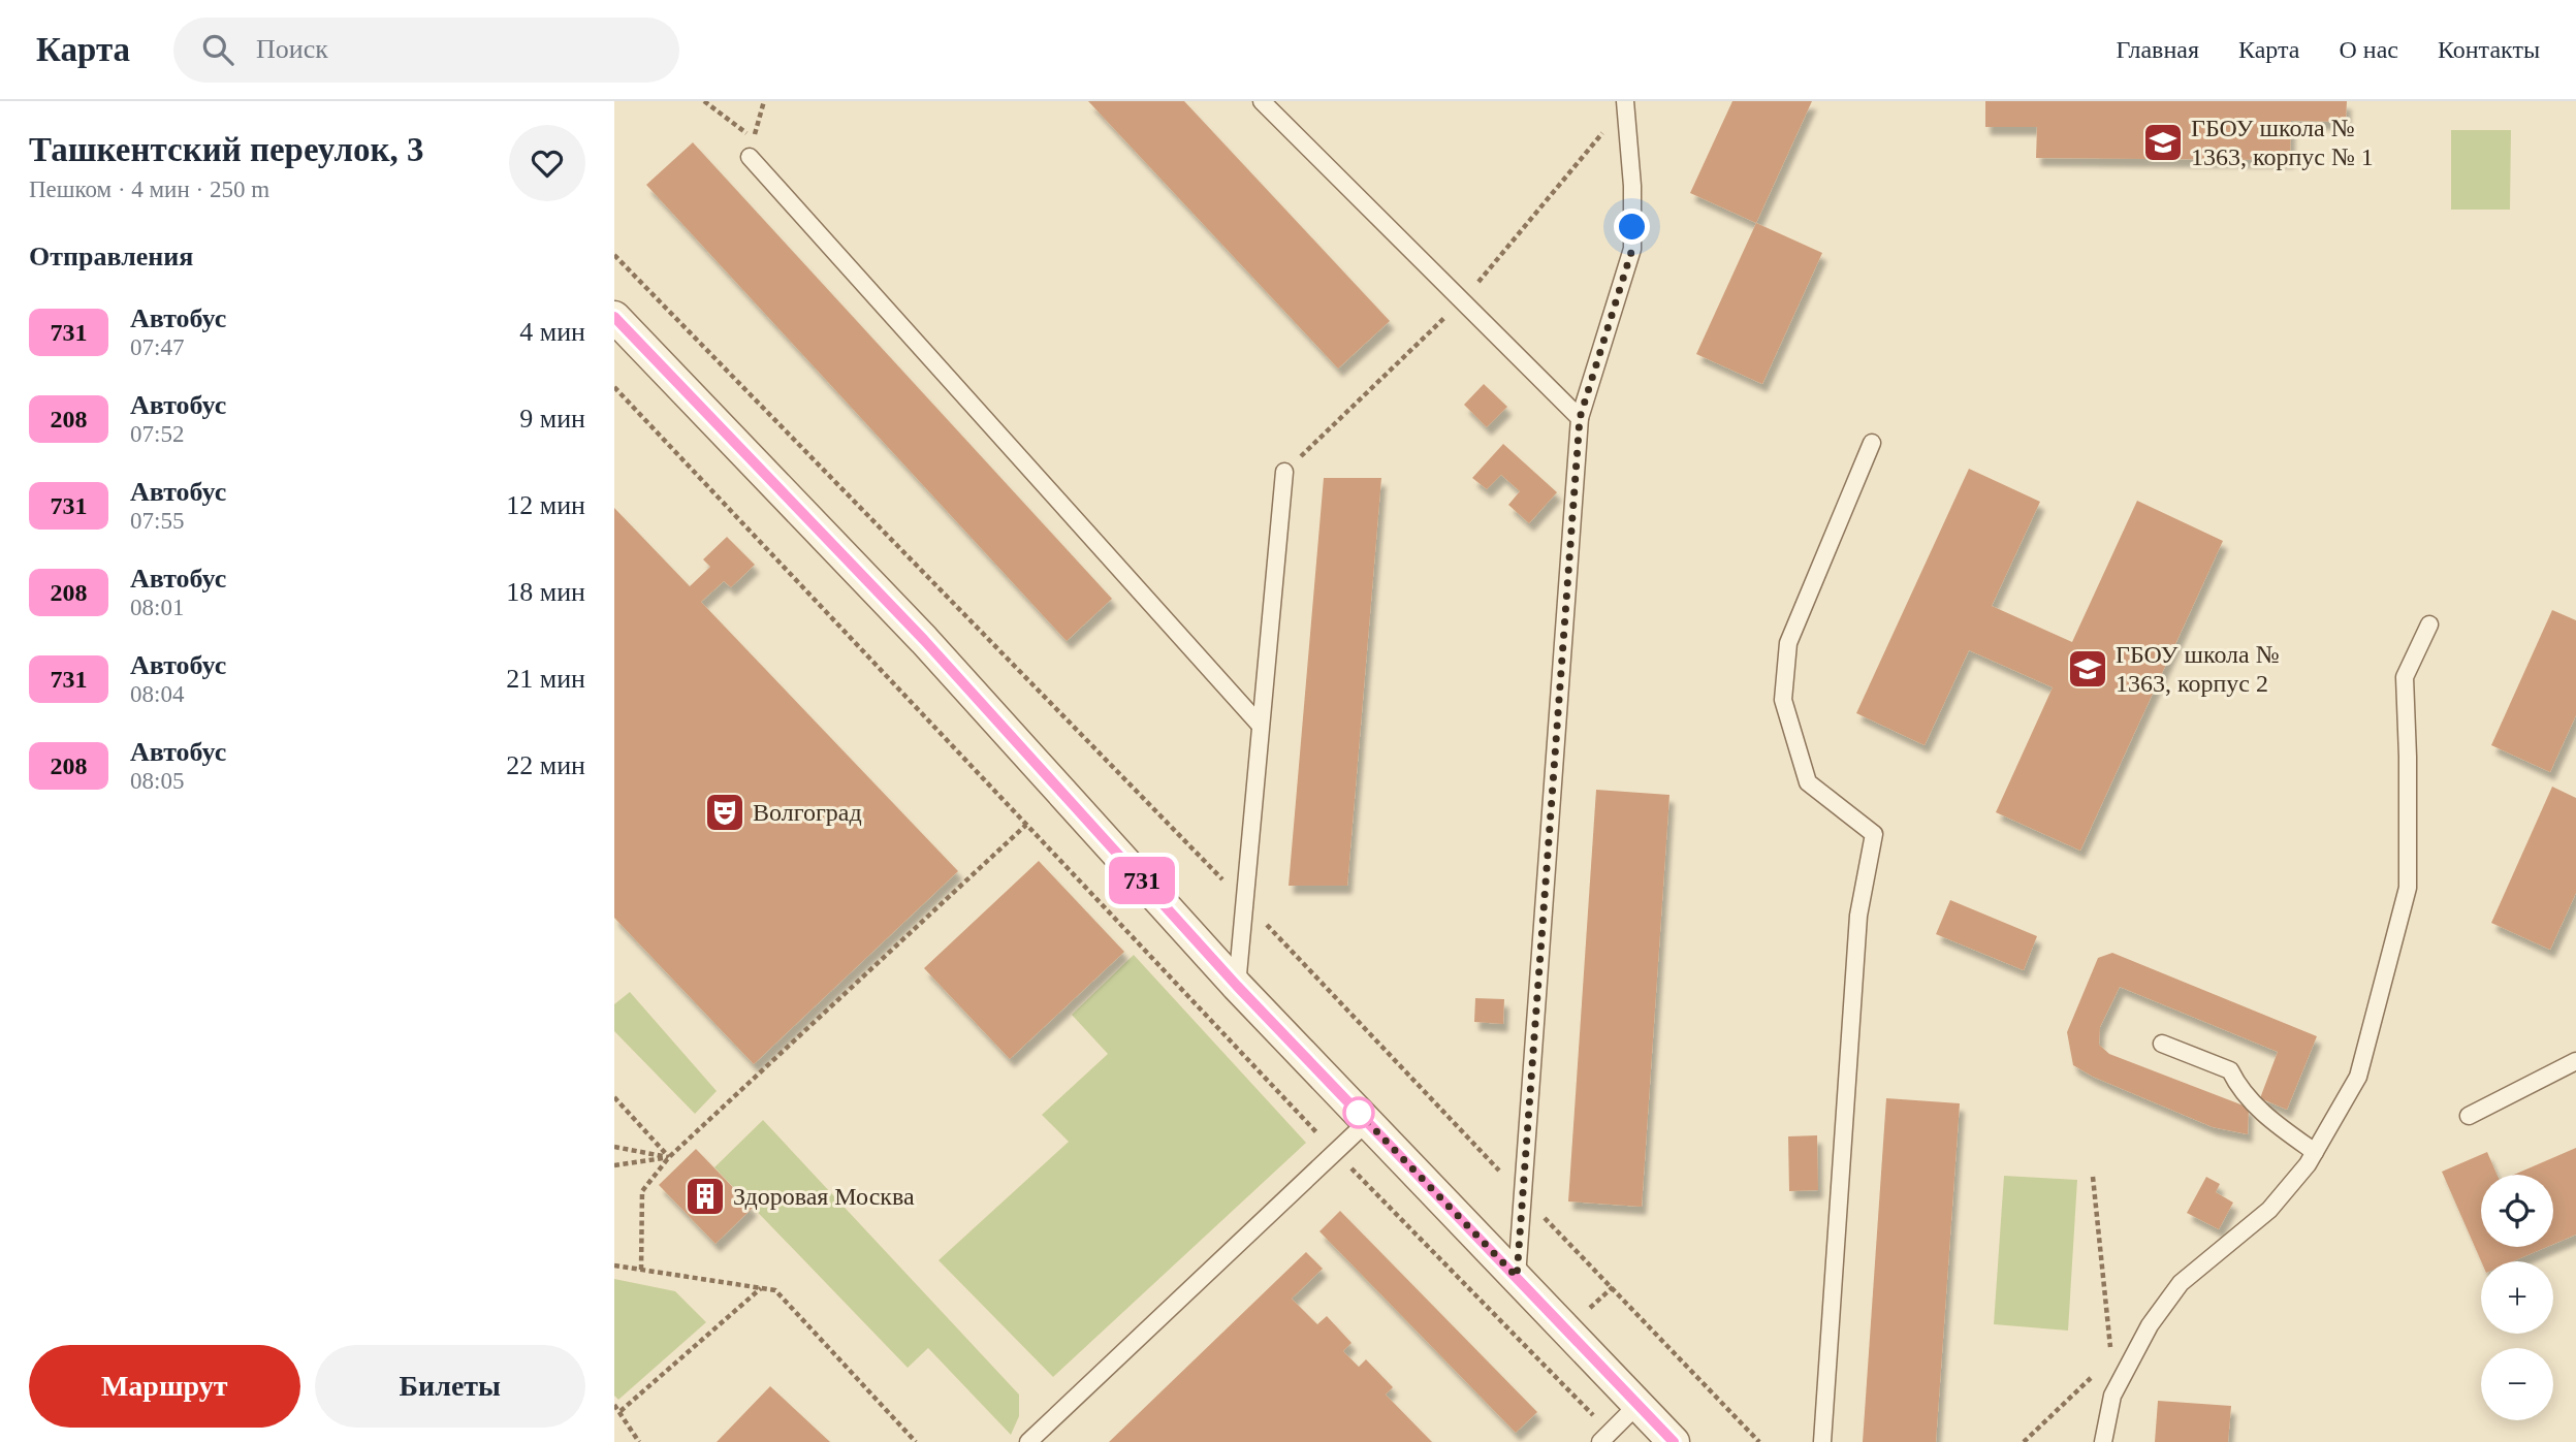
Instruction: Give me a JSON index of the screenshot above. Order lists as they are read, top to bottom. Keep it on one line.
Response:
{"places":{"school or university":["ГБОУ школа № 1363, корпус № 1","ГБОУ школа № 1363, корпус 2"],"theatre":["Волгоград"],"building":["Здоровая Москва"]},"lines":["bus line 731"],"page":{"header":"Карта","search":"Поиск","nav":["Главная","Карта","О нас","Контакты"],"heading":[["Ташкентский переулок, 3","Пешком · 4 мин · 250 m"],"Отправления"],"on_map":"731","list":[{"mark":"731","name":"Автобус","note":"07:47","value":"4 мин"},{"mark":"208","name":"Автобус","note":"07:52","value":"9 мин"},{"mark":"731","name":"Автобус","note":"07:55","value":"12 мин"},{"mark":"208","name":"Автобус","note":"08:01","value":"18 мин"},{"mark":"731","name":"Автобус","note":"08:04","value":"21 мин"},{"mark":"208","name":"Автобус","note":"08:05","value":"22 мин"}],"map_buttons":["+","−"],"buttons":["Маршрут","Билеты"]}}
